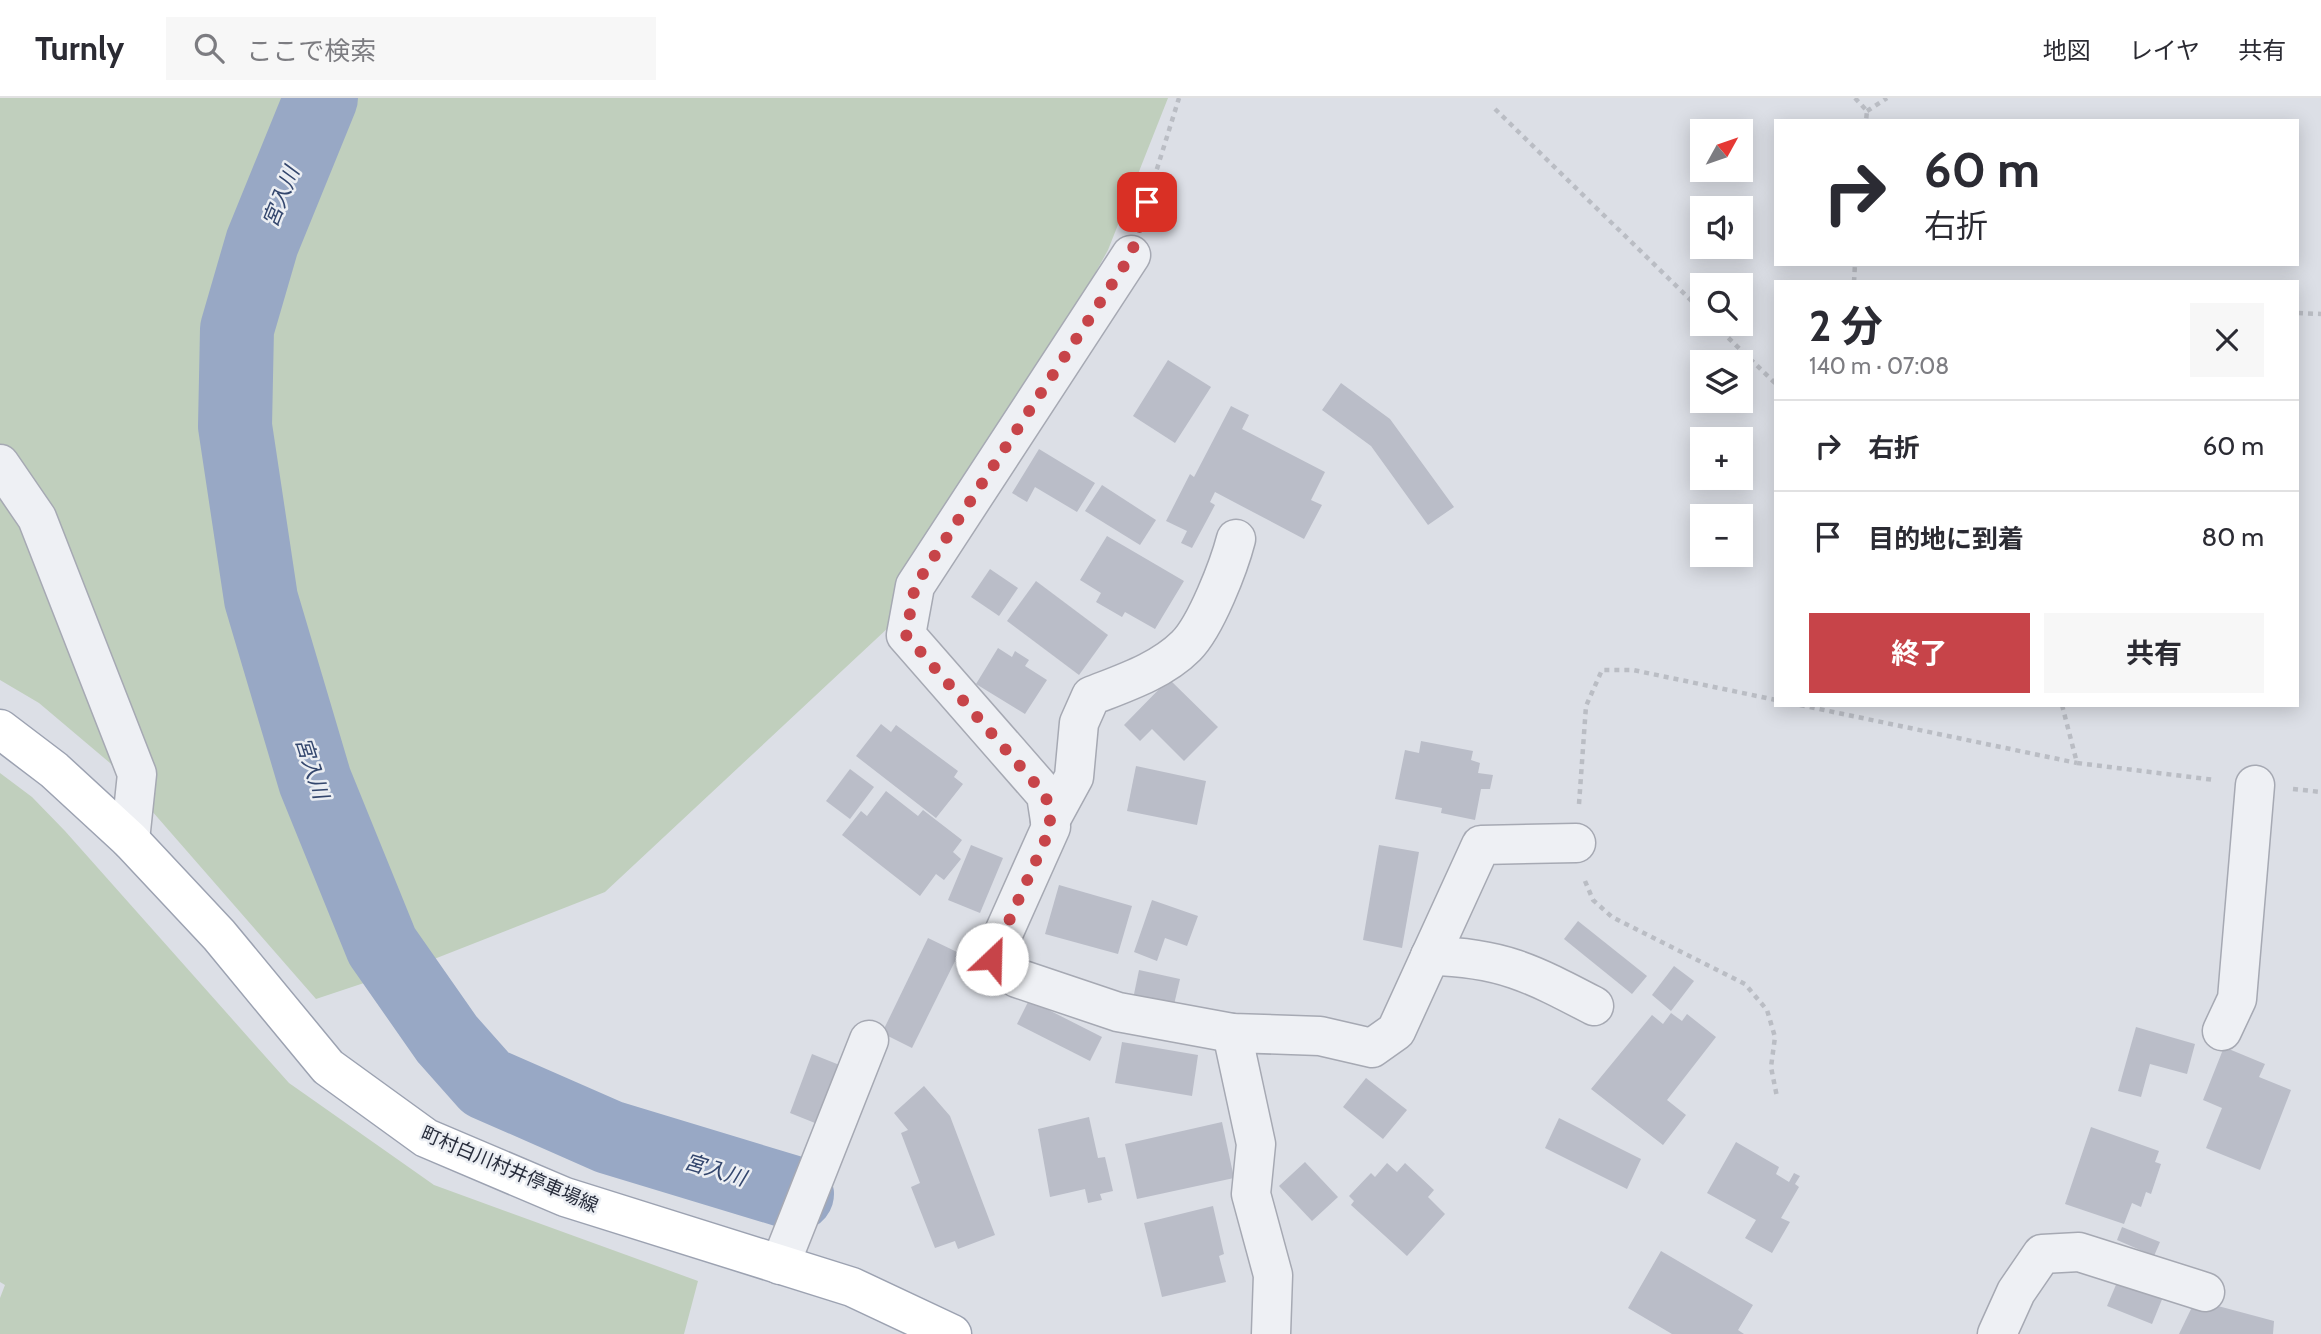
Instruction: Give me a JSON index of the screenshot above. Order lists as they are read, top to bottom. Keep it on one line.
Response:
{"streets":{"main road":["町村白川村井停車場線"]},"water":["宮入川"],"north":"top right","page":{"header":"Turnly","search":"ここで検索","nav":["地図","レイヤ","共有"],"map_buttons":["+","−"],"turn":["60 m","右折"],"heading":["2 分","140 m · 07:08"],"list":[{"name":"右折","value":"60 m"},{"name":"目的地に到着","value":"80 m"}],"buttons":["終了","共有"]}}
